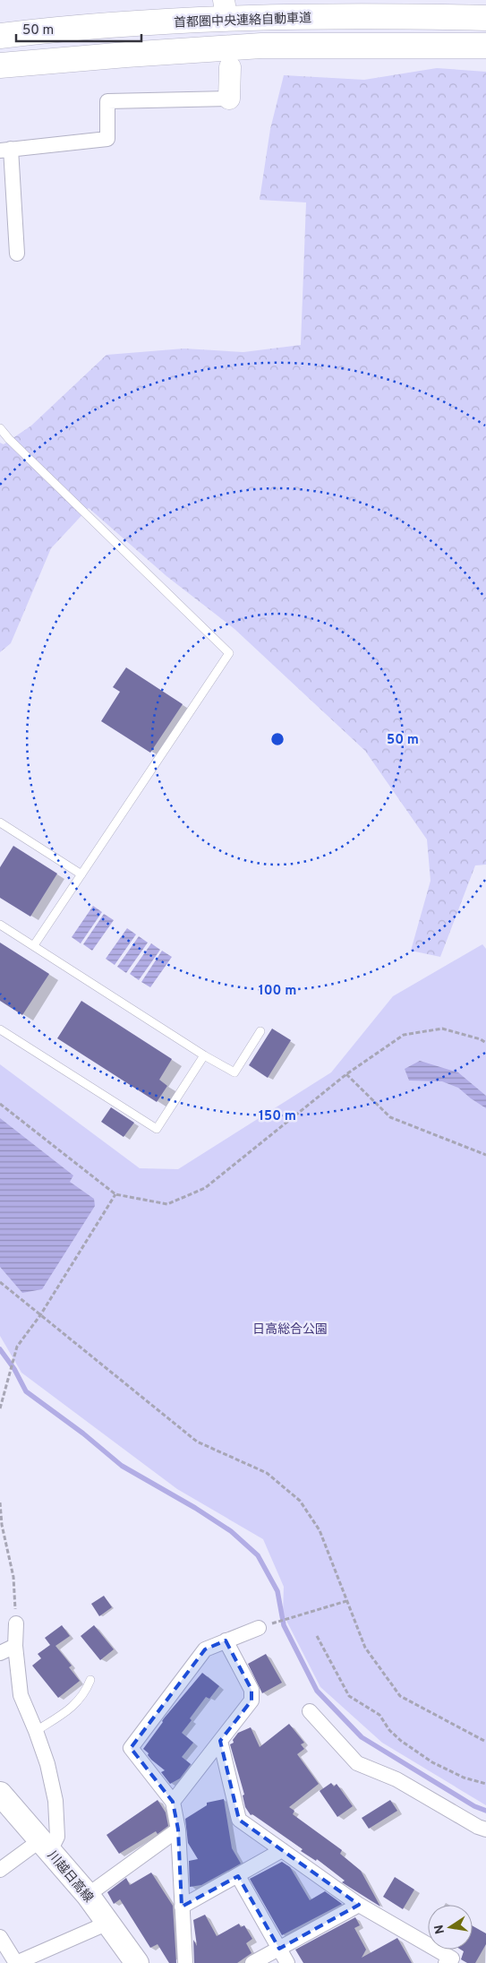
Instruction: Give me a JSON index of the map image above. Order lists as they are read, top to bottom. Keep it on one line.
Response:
{"streets":{"highway":["首都圏中央連絡自動車道"],"main road":["川越日高線"]},"parks":["日高総合公園"],"scale_bar":"50 m","north":"left","rings":["50 m","100 m","150 m"]}
